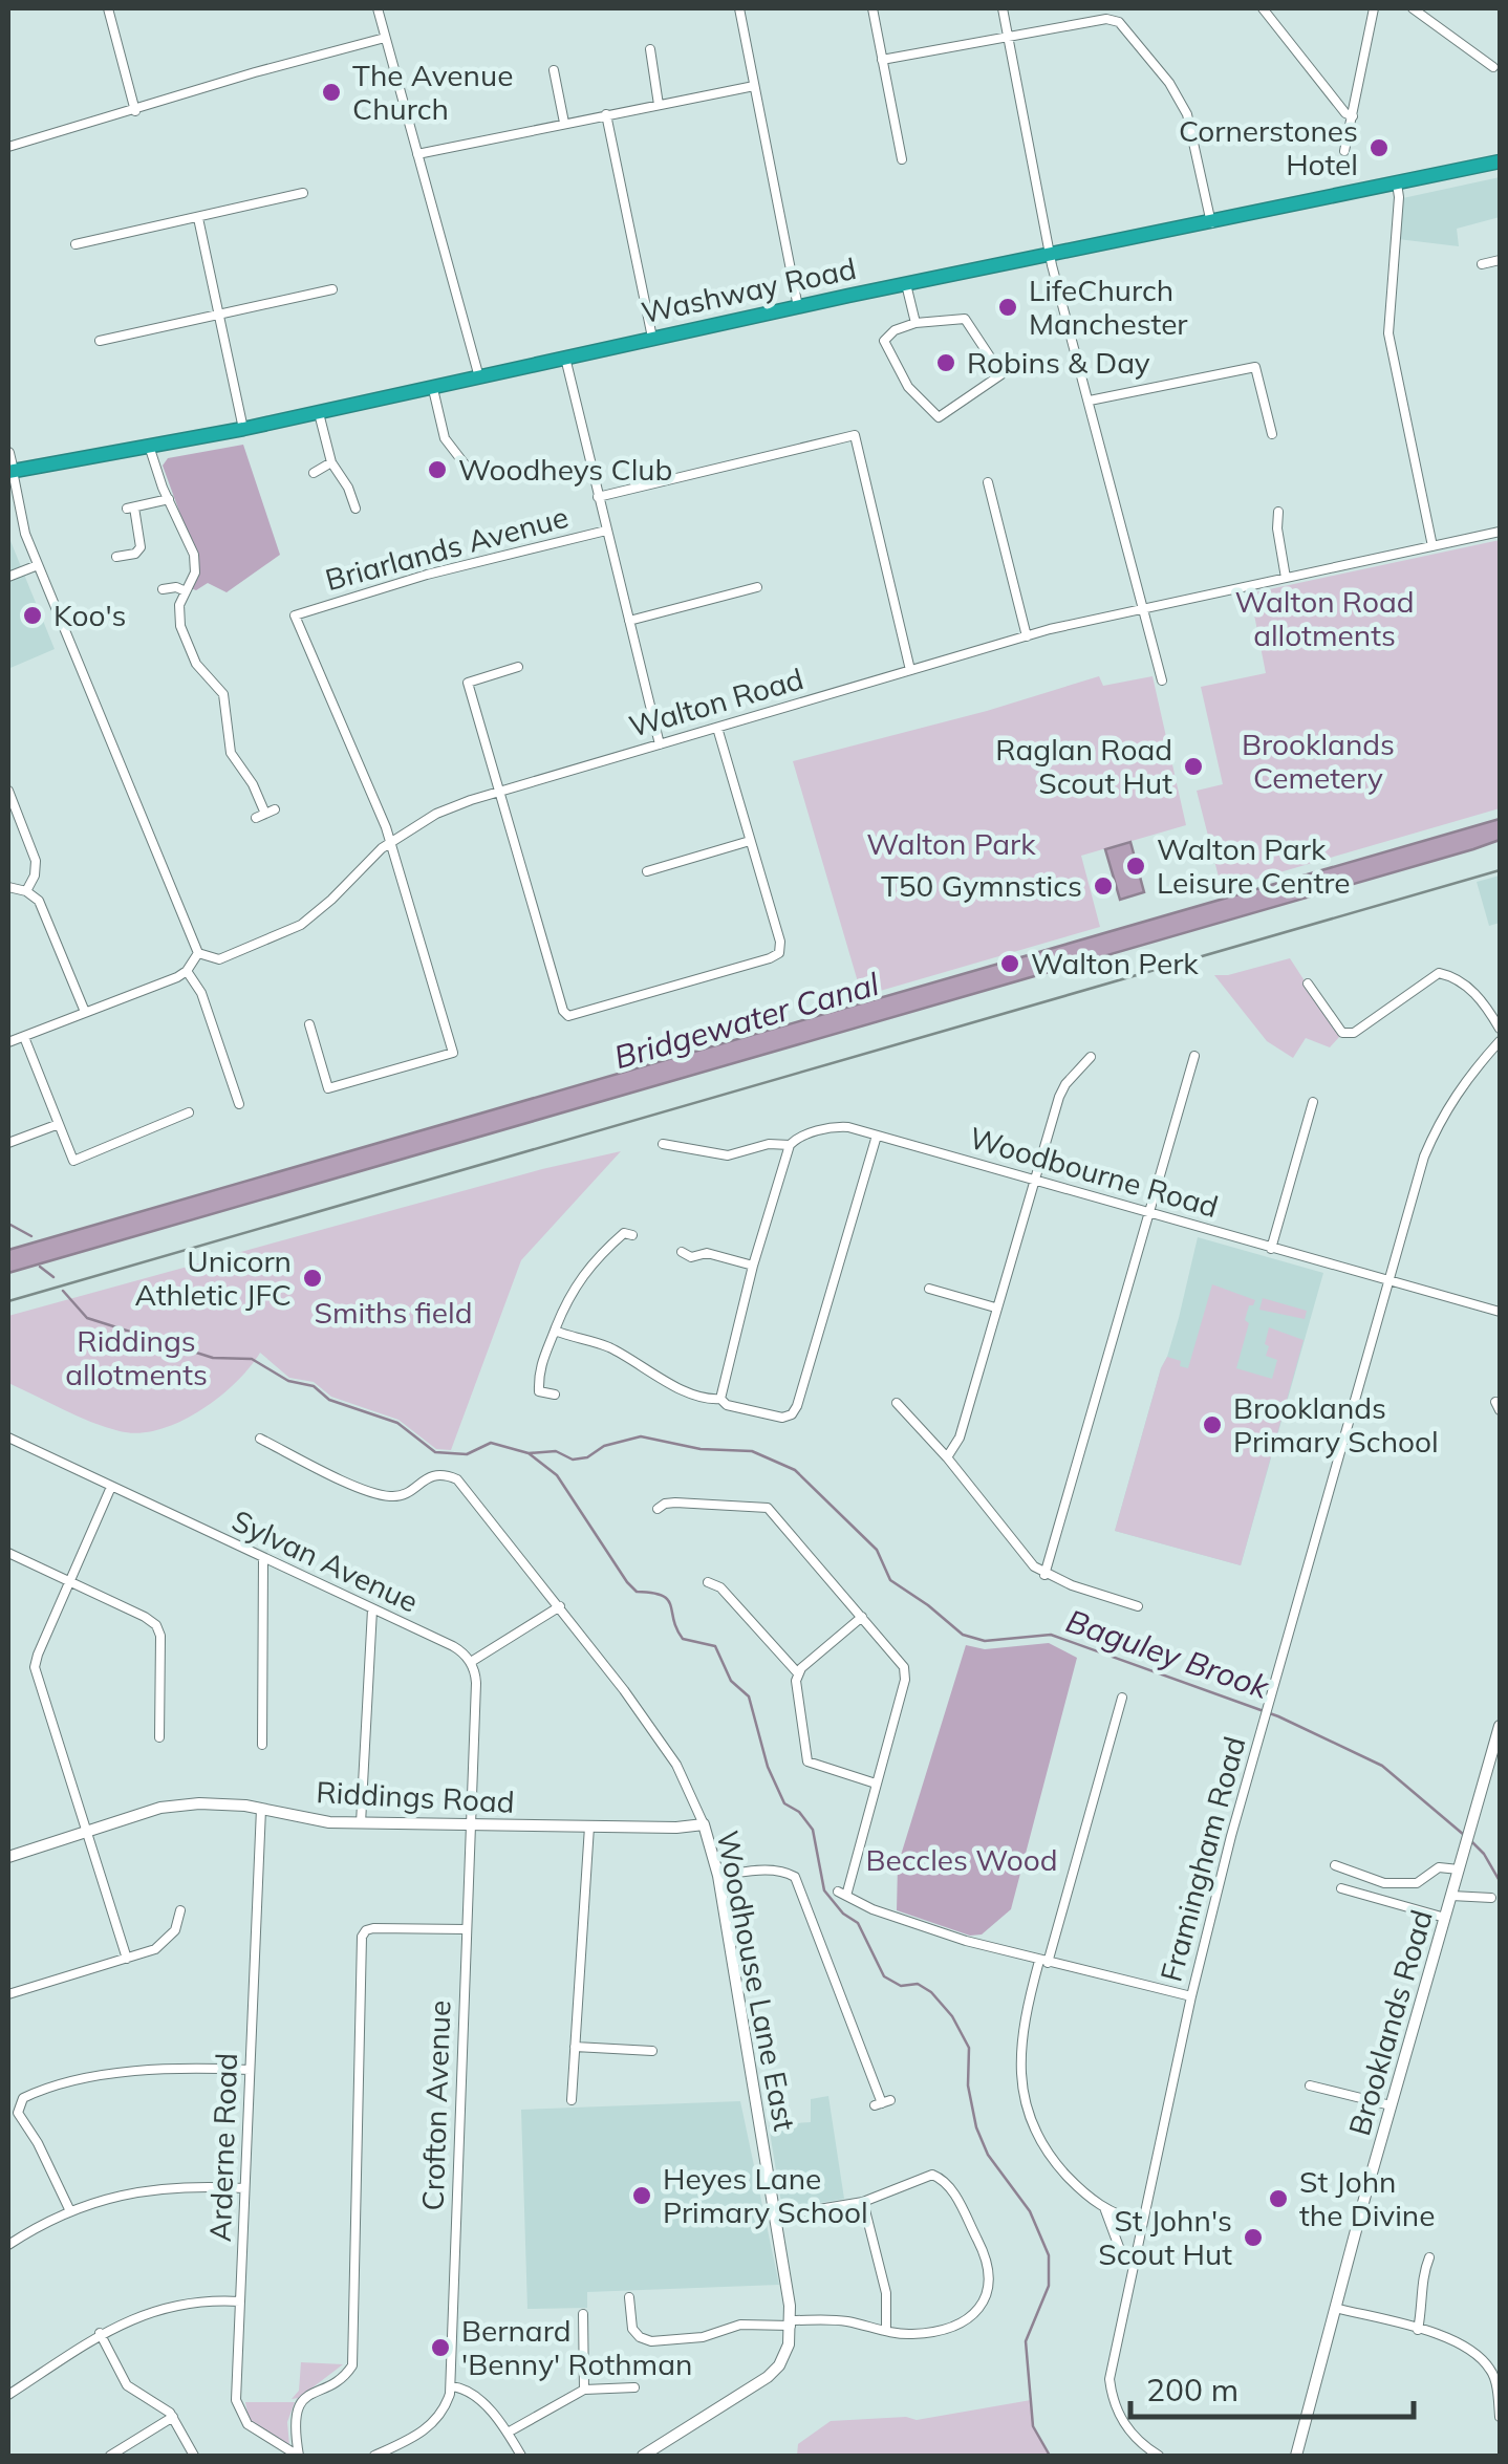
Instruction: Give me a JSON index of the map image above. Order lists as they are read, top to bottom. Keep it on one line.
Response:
{"streets":{"highway":["Washway Road"],"street":["Briarlands Avenue","Walton Road","Woodbourne Road","Sylvan Avenue","Riddings Road","Framingham Road","Woodhouse Lane East","Brooklands Road","Crofton Avenue","Arderne Road"]},"crossings":[["Briarlands Avenue","Walton Road"],["Woodbourne Road","Framingham Road"],["Riddings Road","Woodhouse Lane East"],["Riddings Road","Crofton Avenue"],["Riddings Road","Arderne Road"]],"water":["Bridgewater Canal","Baguley Brook"],"parks":["Walton Road allotments","Brooklands Cemetery","Walton Park","Smiths field","Riddings allotments","Beccles Wood"],"places":["The Avenue Church","Cornerstones Hotel","LifeChurch Manchester","Robins & Day","Woodheys Club","Koo's","Raglan Road Scout Hut","Walton Park Leisure Centre","T50 Gymnstics","Walton Perk","Unicorn Athletic JFC","Brooklands Primary School","Heyes Lane Primary School","St John the Divine","St John's Scout Hut","Bernard 'Benny' Rothman"],"scale_bar":"200 m"}
